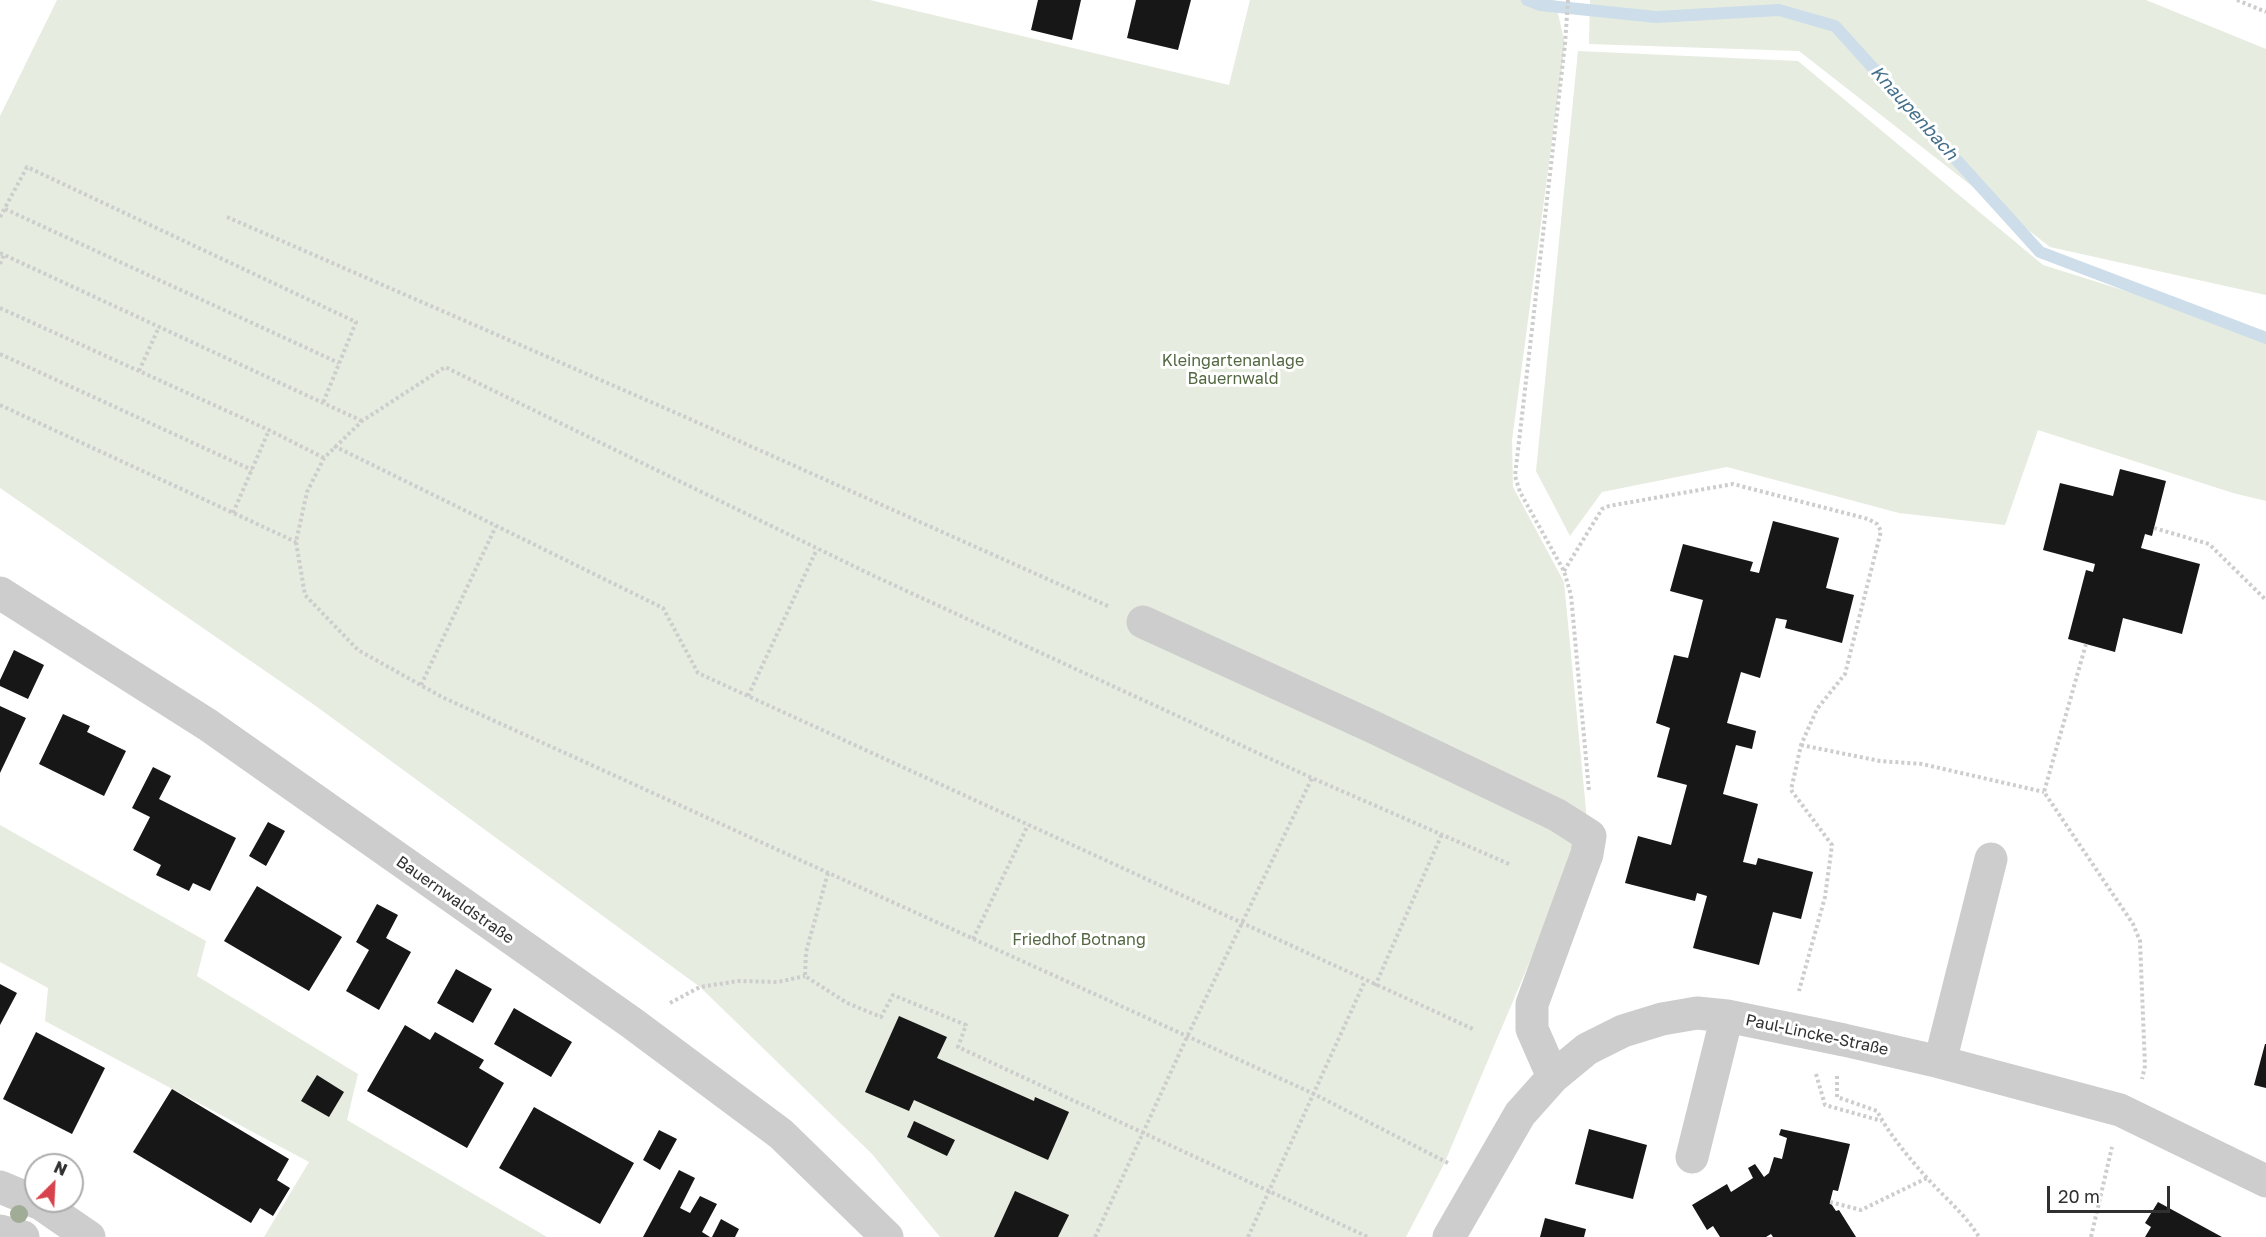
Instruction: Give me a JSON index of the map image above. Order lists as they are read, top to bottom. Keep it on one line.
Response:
{"streets":{"street":["Bauernwaldstraße","Paul-Lincke-Straße"]},"water":["Knaupenbach"],"parks":["Kleingartenanlage Bauernwald","Friedhof Botnang"],"scale_bar":"20 m","north":"top right"}
